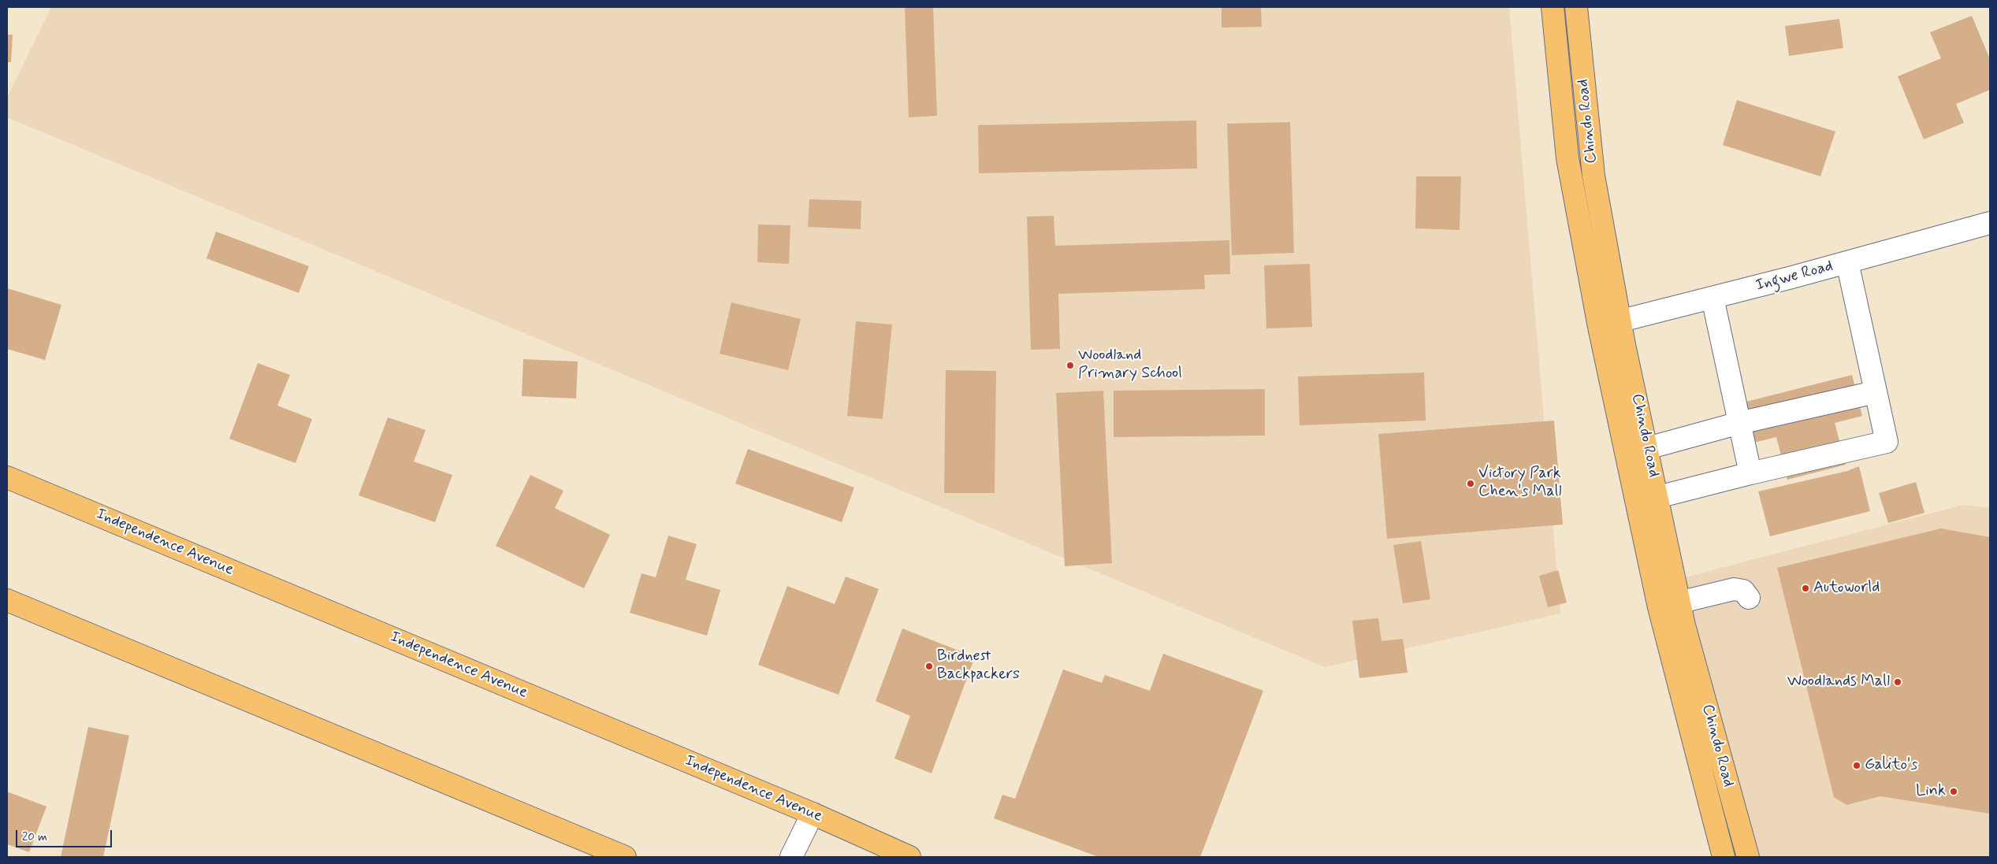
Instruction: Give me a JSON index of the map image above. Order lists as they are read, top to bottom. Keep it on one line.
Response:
{"streets":{"main road":["Chindo Road","Independence Avenue"],"street":["Ingwe Road"]},"crossings":[["Chindo Road","Ingwe Road"]],"places":["Woodland Primary School","Victory Park Chen's Mall","Autoworld","Birdnest Backpackers","Woodlands Mall","Galito's","Link"],"scale_bar":"20 m"}
